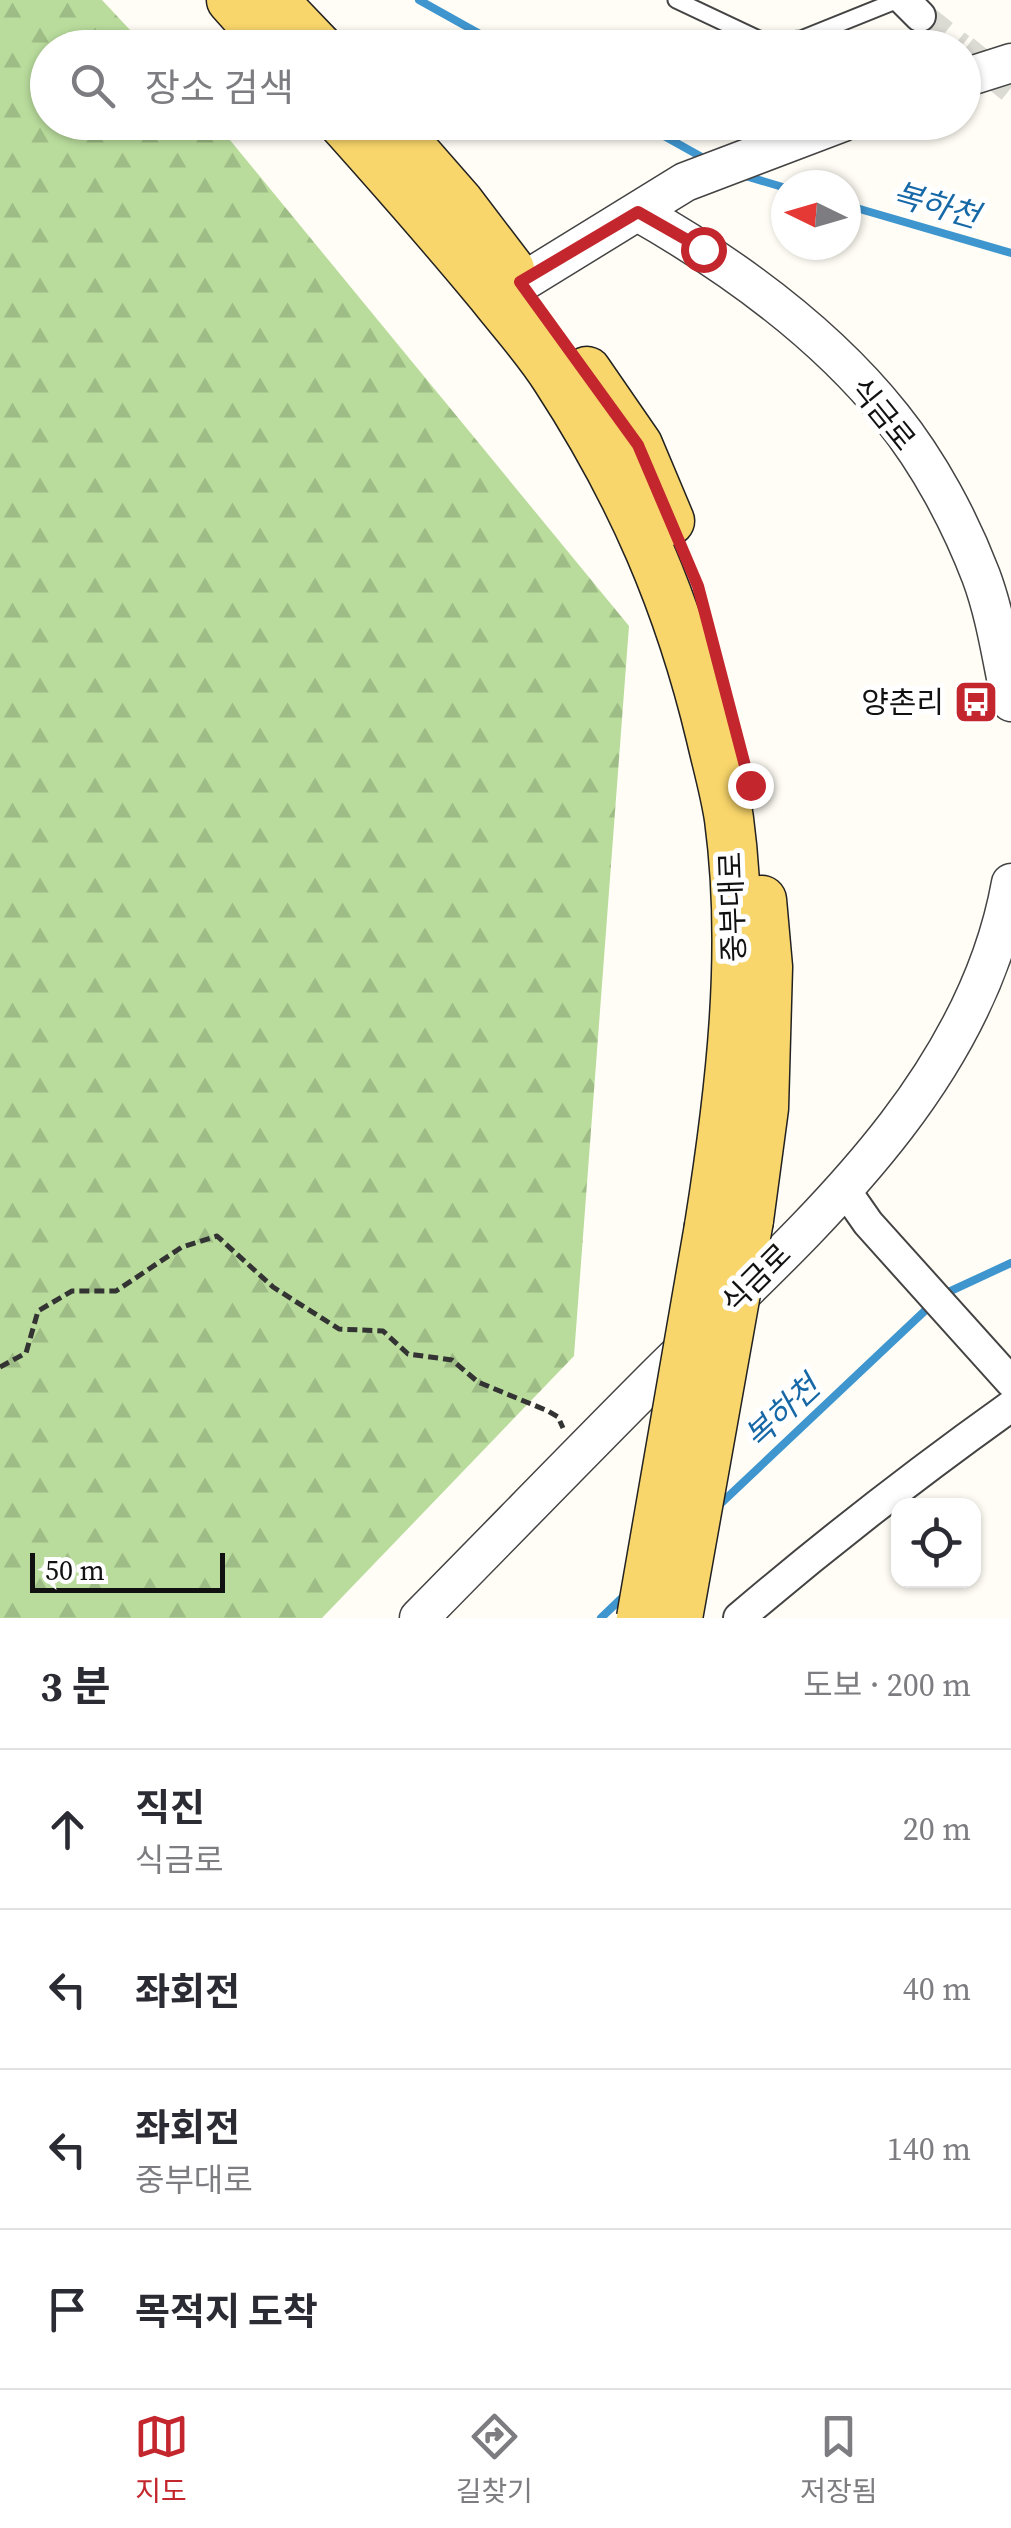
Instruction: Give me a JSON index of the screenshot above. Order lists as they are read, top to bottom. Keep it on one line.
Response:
{"streets":{"main road":["중부대로"],"street":["식금로"]},"water":["복하천"],"places":{"bus stop":["양촌리"]},"scale_bar":"50 m","north":"left","page":{"search":"장소 검색","scale":"50 m","heading":["3 분","도보 · 200 m"],"list":[["직진","식금로","20 m"],["좌회전","40 m"],["좌회전","중부대로","140 m"],"목적지 도착"],"nav":["지도","길찾기","저장됨"]}}
